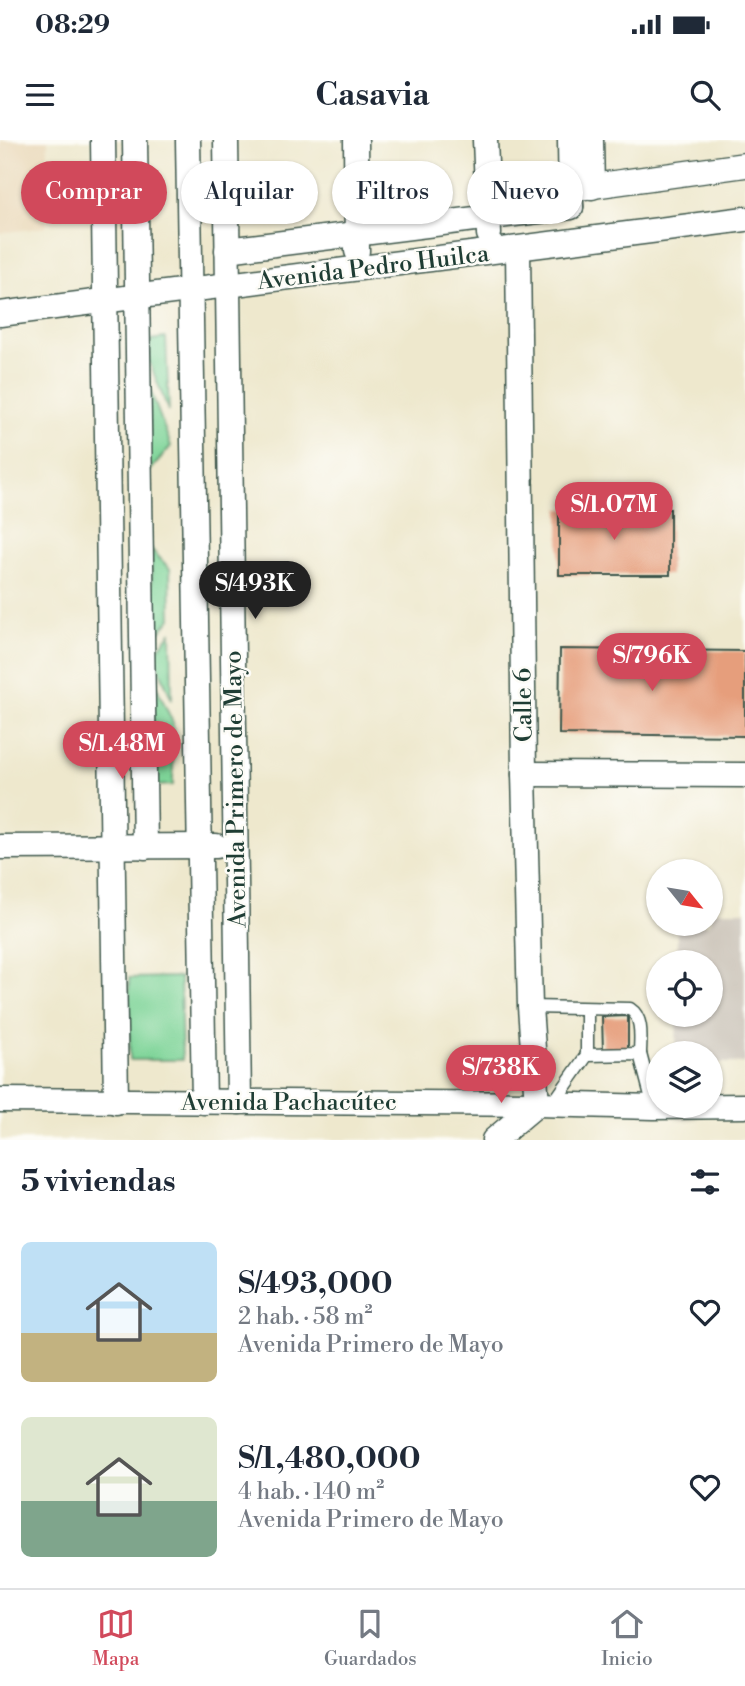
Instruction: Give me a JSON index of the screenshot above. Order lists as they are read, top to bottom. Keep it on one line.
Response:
{"streets":{"street":["Avenida Pedro Huilca","Calle 6","Avenida Primero de Mayo","Avenida Pachacútec"]},"crossings":[["Avenida Pedro Huilca","Calle 6"],["Avenida Pedro Huilca","Avenida Primero de Mayo"],["Calle 6","Avenida Pachacútec"],["Avenida Primero de Mayo","Avenida Pachacútec"]],"north":"bottom right","page":{"status":"08:29","header":"Casavia","chip":["Comprar","Alquilar","Filtros","Nuevo"],"price":["S/1.07M","S/493K","S/796K","S/1.48M","S/738K"],"heading":"5 viviendas","list":[{"name":"S/493,000","note":"2 hab. · 58 m² · Avenida Primero de Mayo"},{"name":"S/1,480,000","note":"4 hab. · 140 m² · Avenida Primero de Mayo"}],"tabs":["Mapa","Guardados","Inicio"]}}
